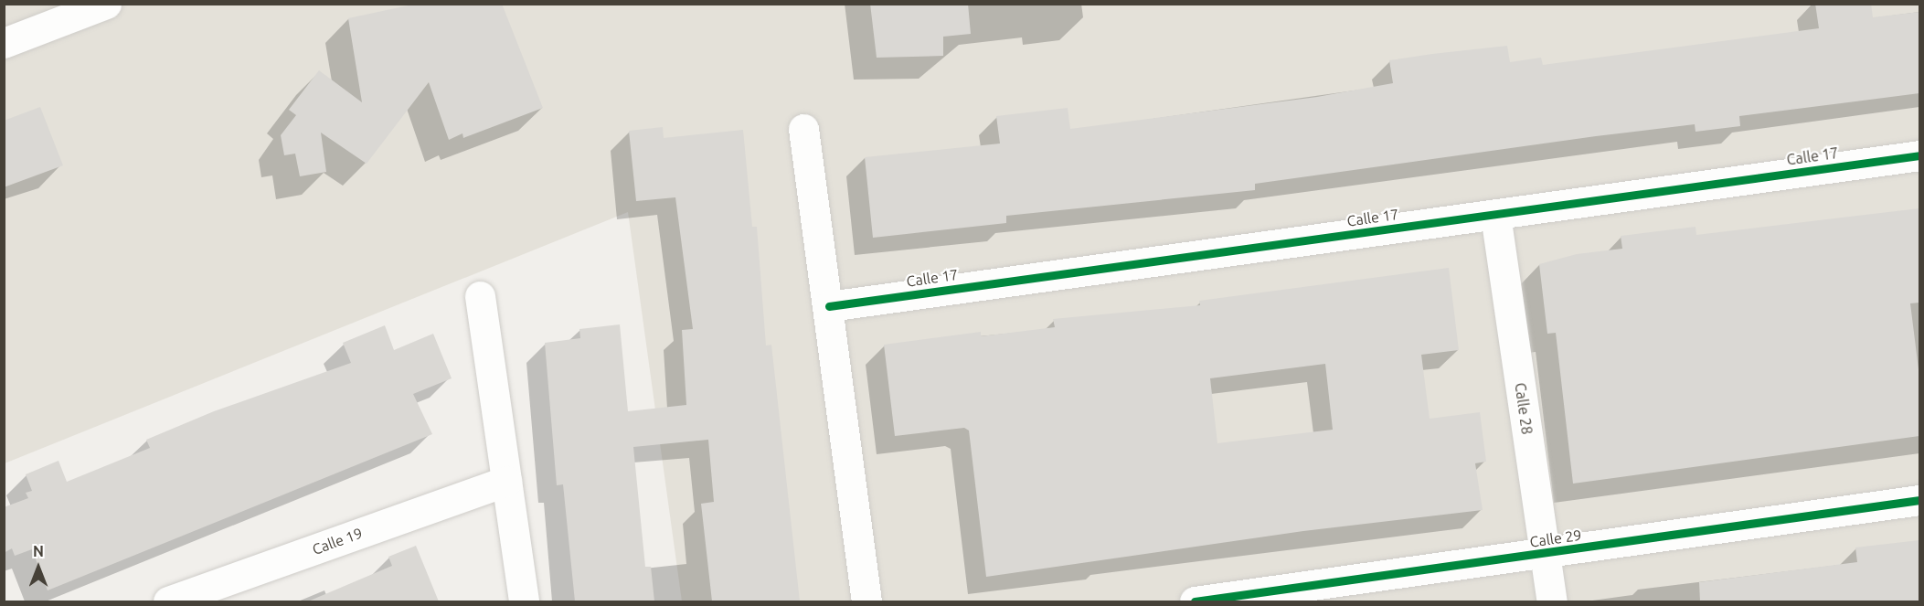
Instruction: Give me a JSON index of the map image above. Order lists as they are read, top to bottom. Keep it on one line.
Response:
{"streets":{"street":["Calle 17","Calle 28","Calle 29","Calle 19"]},"crossings":[["Calle 17","Calle 28"],["Calle 28","Calle 29"]],"north":"top"}
